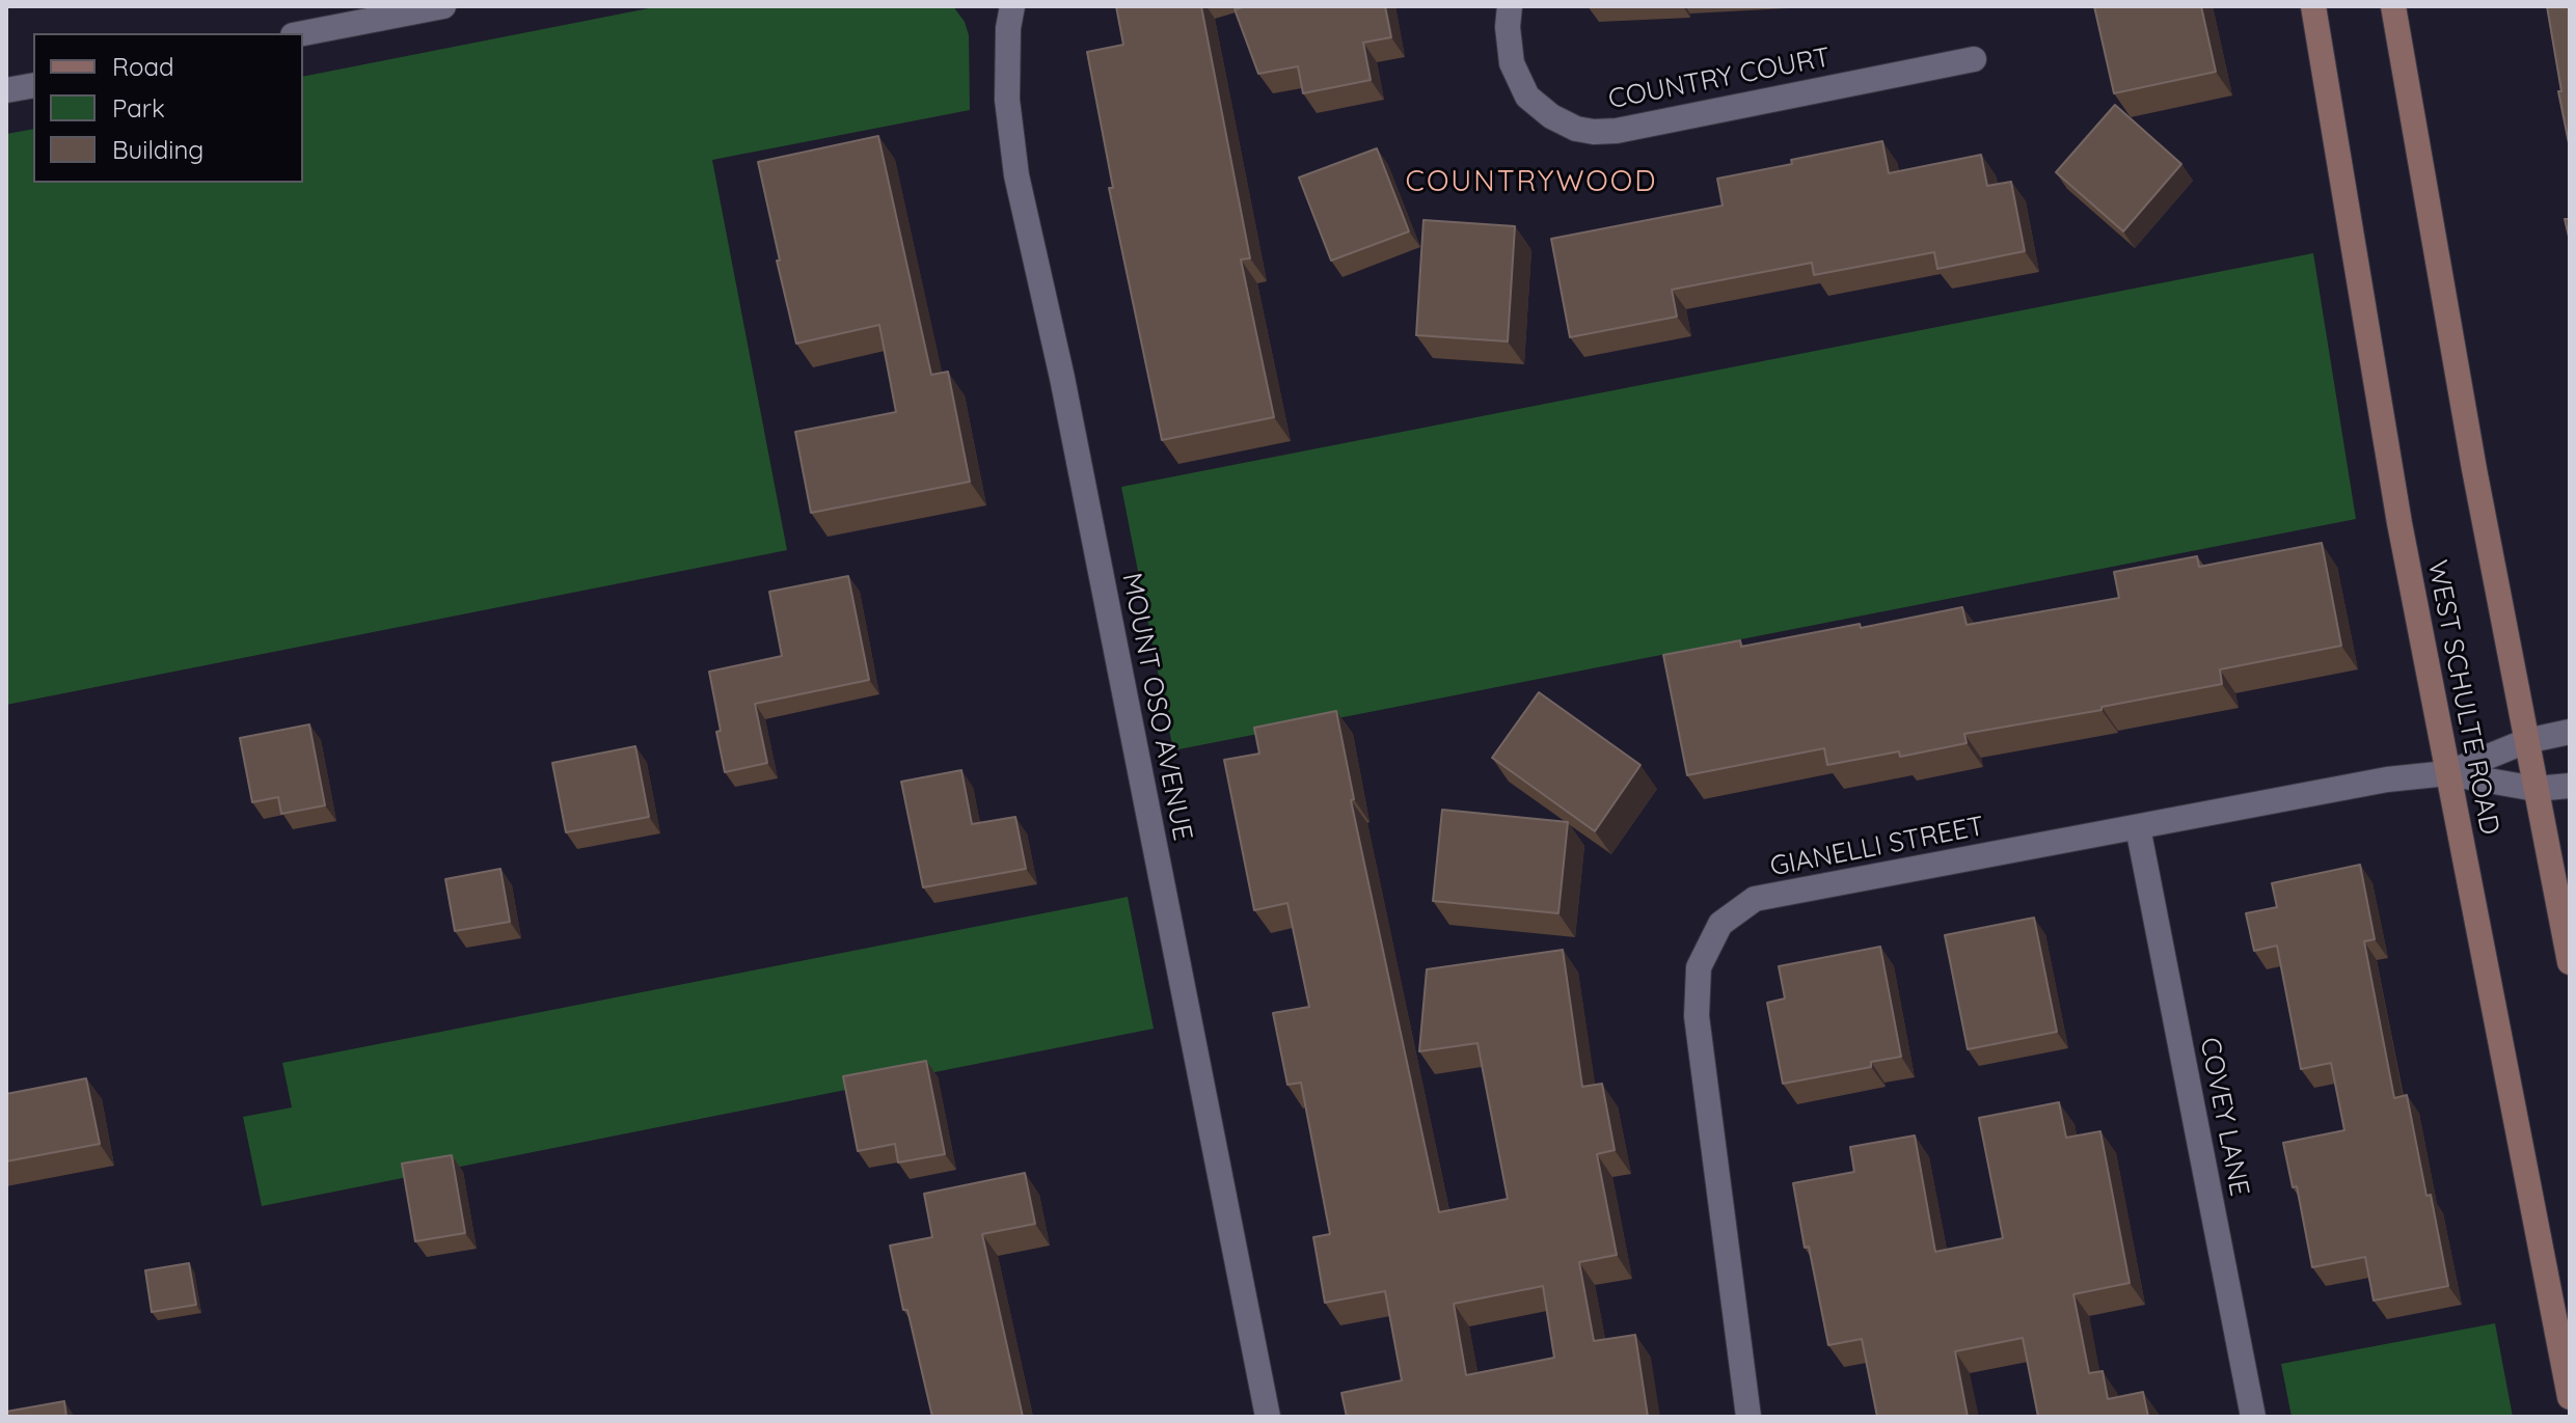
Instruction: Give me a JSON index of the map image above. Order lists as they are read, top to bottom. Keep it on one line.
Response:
{"streets":{"main road":["WEST SCHULTE ROAD"],"street":["COUNTRY COURT","MOUNT OSO AVENUE","GIANELLI STREET","COVEY LANE"]},"crossings":[["WEST SCHULTE ROAD","GIANELLI STREET"],["GIANELLI STREET","COVEY LANE"]],"districts":["COUNTRYWOOD"],"legend":["Road","Park","Building"]}
